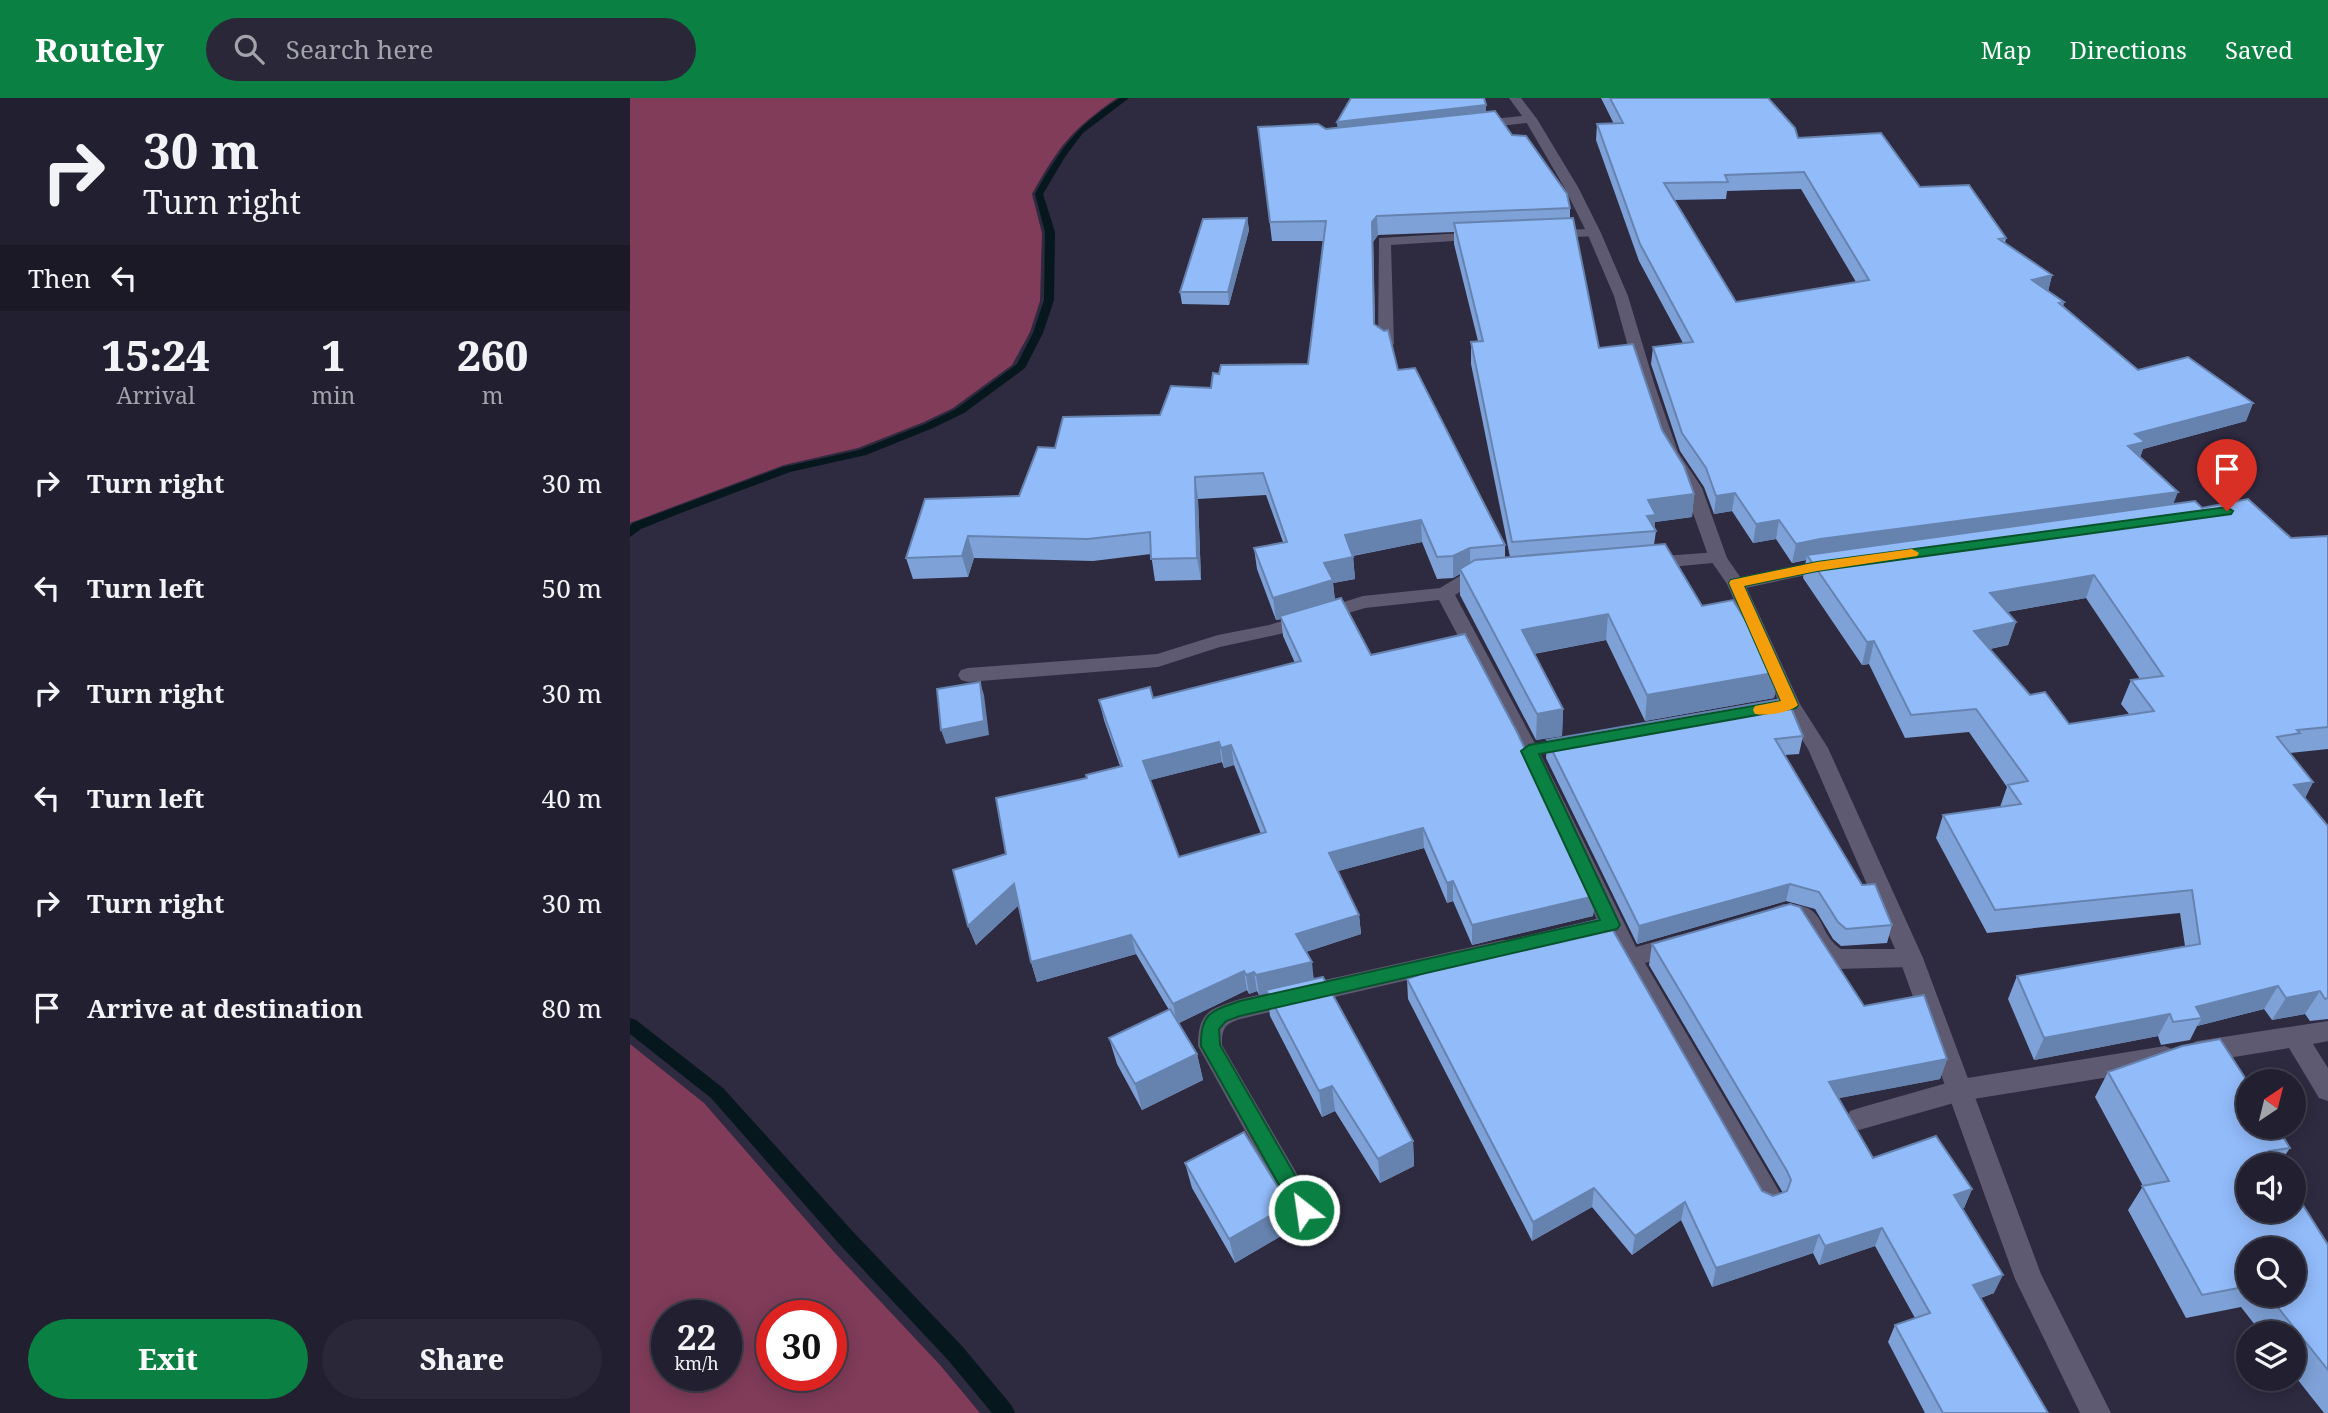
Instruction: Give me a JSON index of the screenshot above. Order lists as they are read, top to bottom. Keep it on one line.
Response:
{"north":"top right","page":{"header":"Routely","search":"Search here","nav":["Map","Directions","Saved"],"turn":["30 m","Turn right"],"then":"Then","eta":["15:24","Arrival","1","min","260","m"],"list":[{"name":"Turn right","value":"30 m"},{"name":"Turn left","value":"50 m"},{"name":"Turn right","value":"30 m"},{"name":"Turn left","value":"40 m"},{"name":"Turn right","value":"30 m"},{"name":"Arrive at destination","value":"80 m"}],"speed":"22 km/h","limit":"30","buttons":["Exit","Share"]}}
